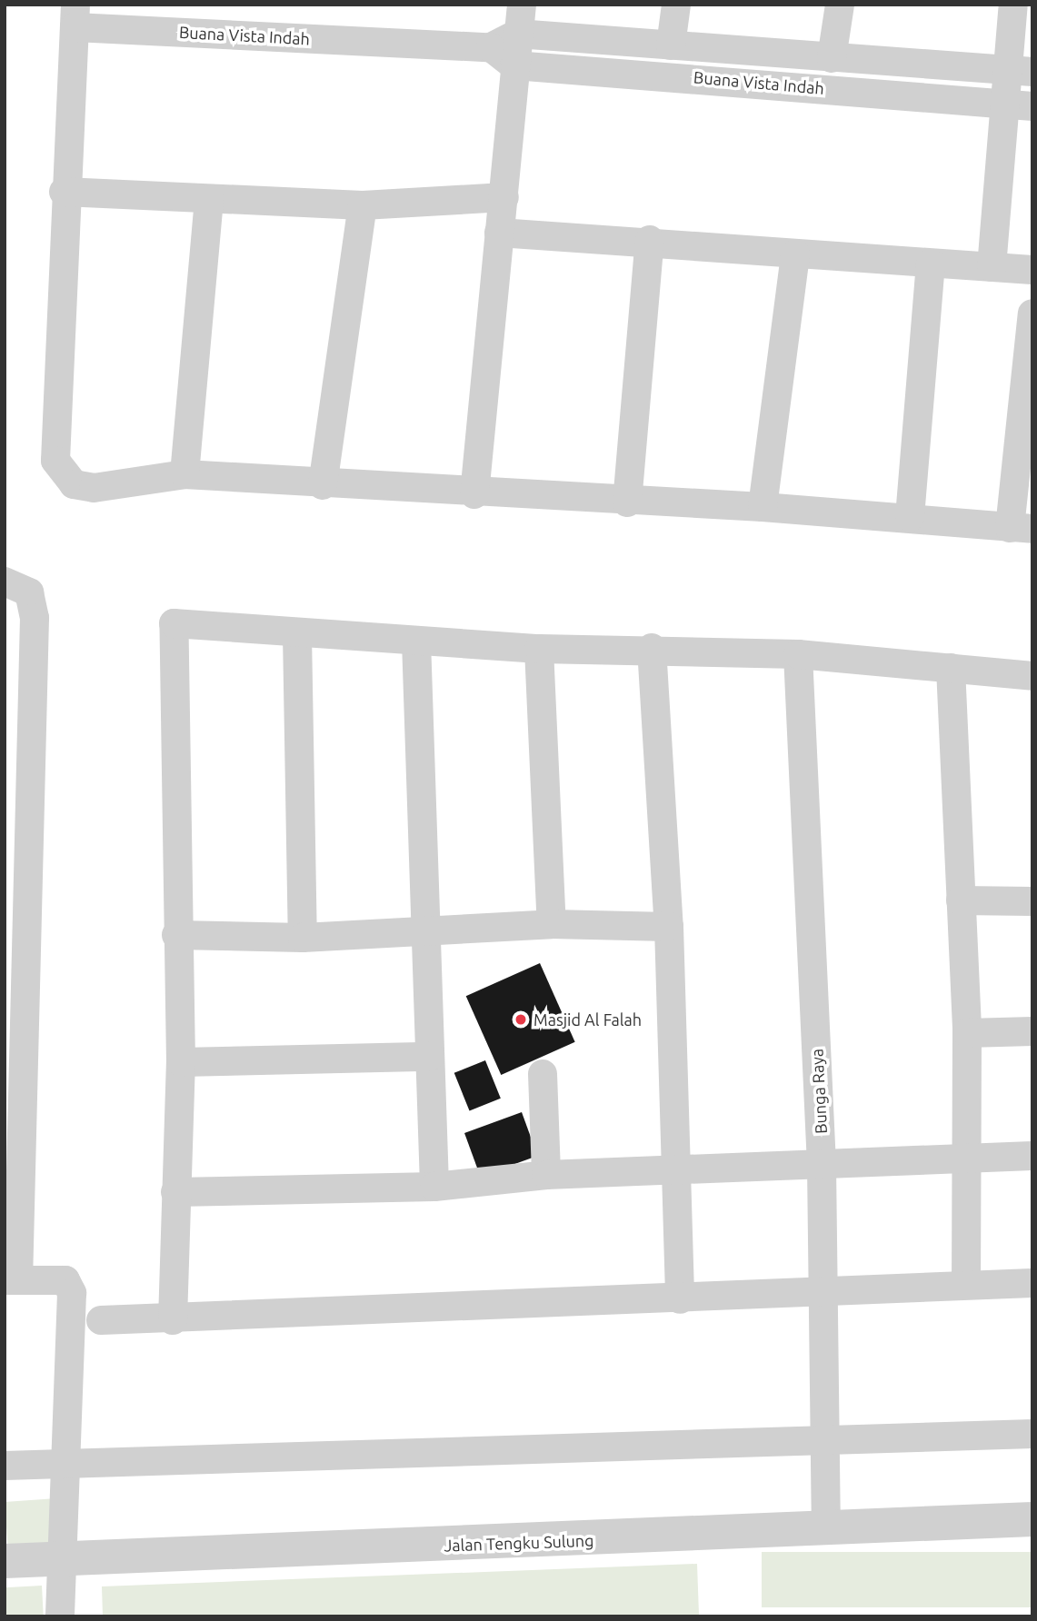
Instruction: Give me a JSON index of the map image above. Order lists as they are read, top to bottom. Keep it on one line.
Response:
{"streets":{"street":["Buana Vista Indah","Bunga Raya","Jalan Tengku Sulung"]},"crossings":[["Bunga Raya","Jalan Tengku Sulung"]],"places":["Masjid Al Falah"]}
